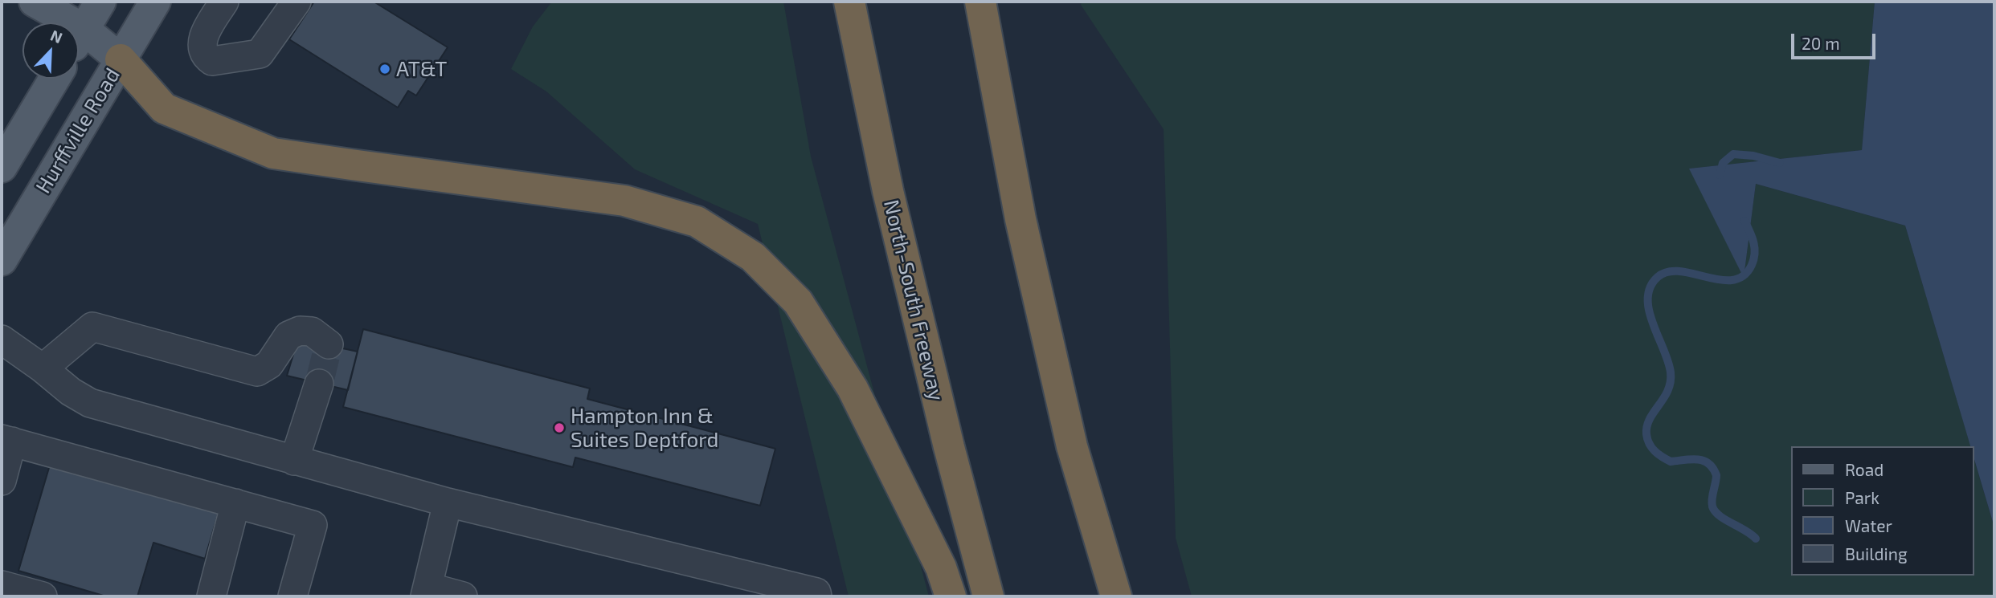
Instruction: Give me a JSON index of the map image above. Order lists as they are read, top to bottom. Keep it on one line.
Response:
{"streets":{"highway":["North-South Freeway"],"main road":["Hurffville Road"]},"places":["AT&T","Hampton Inn & Suites Deptford"],"legend":["Road","Park","Water","Building"],"scale_bar":"20 m","north":"top right"}
